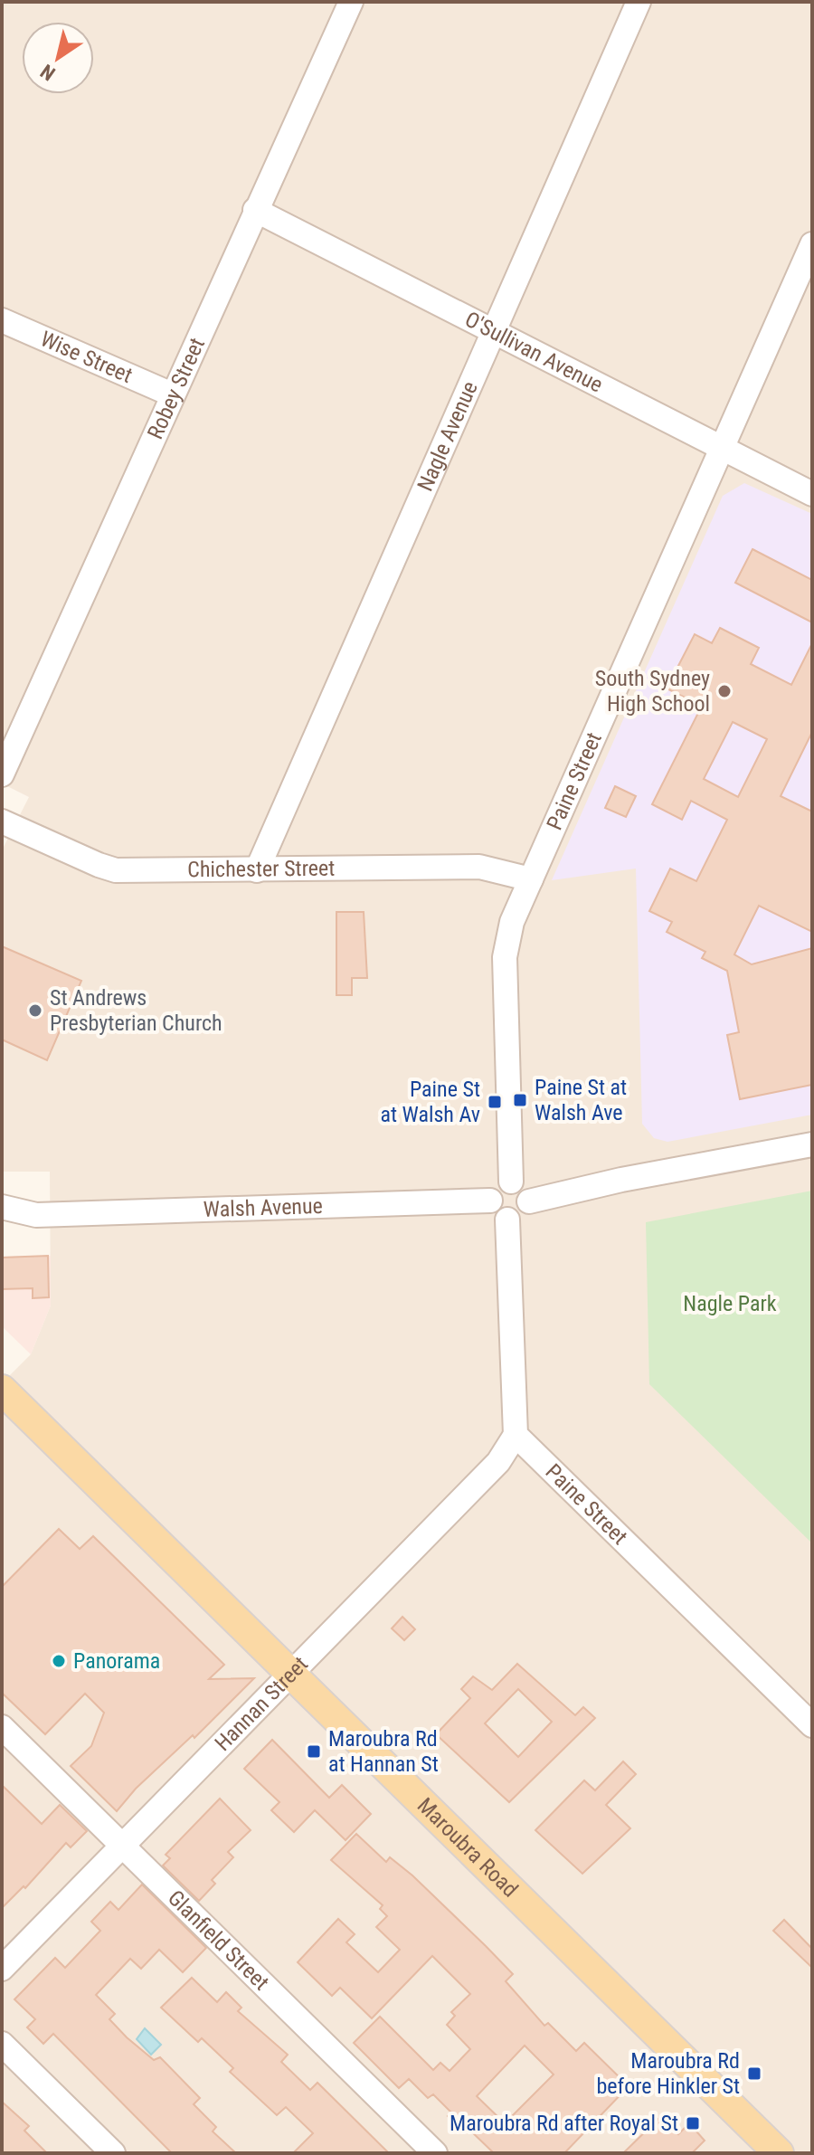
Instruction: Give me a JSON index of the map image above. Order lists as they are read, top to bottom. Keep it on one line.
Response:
{"streets":{"main road":["Maroubra Road"],"street":["O'Sullivan Avenue","Wise Street","Robey Street","Nagle Avenue","Paine Street","Chichester Street","Walsh Avenue","Hannan Street","Glanfield Street"]},"crossings":[["O'Sullivan Avenue","Robey Street"],["O'Sullivan Avenue","Nagle Avenue"],["O'Sullivan Avenue","Paine Street"],["Wise Street","Robey Street"],["Nagle Avenue","Chichester Street"],["Paine Street","Chichester Street"],["Paine Street","Walsh Avenue"],["Paine Street","Hannan Street"],["Hannan Street","Maroubra Road"],["Hannan Street","Glanfield Street"]],"parks":["Nagle Park"],"places":{"other":["South Sydney High School","St Andrews Presbyterian Church","Panorama"],"transit":["Paine St at Walsh Ave","Paine St at Walsh Av","Maroubra Rd at Hannan St","Maroubra Rd before Hinkler St","Maroubra Rd after Royal St"]},"north":"bottom left"}
